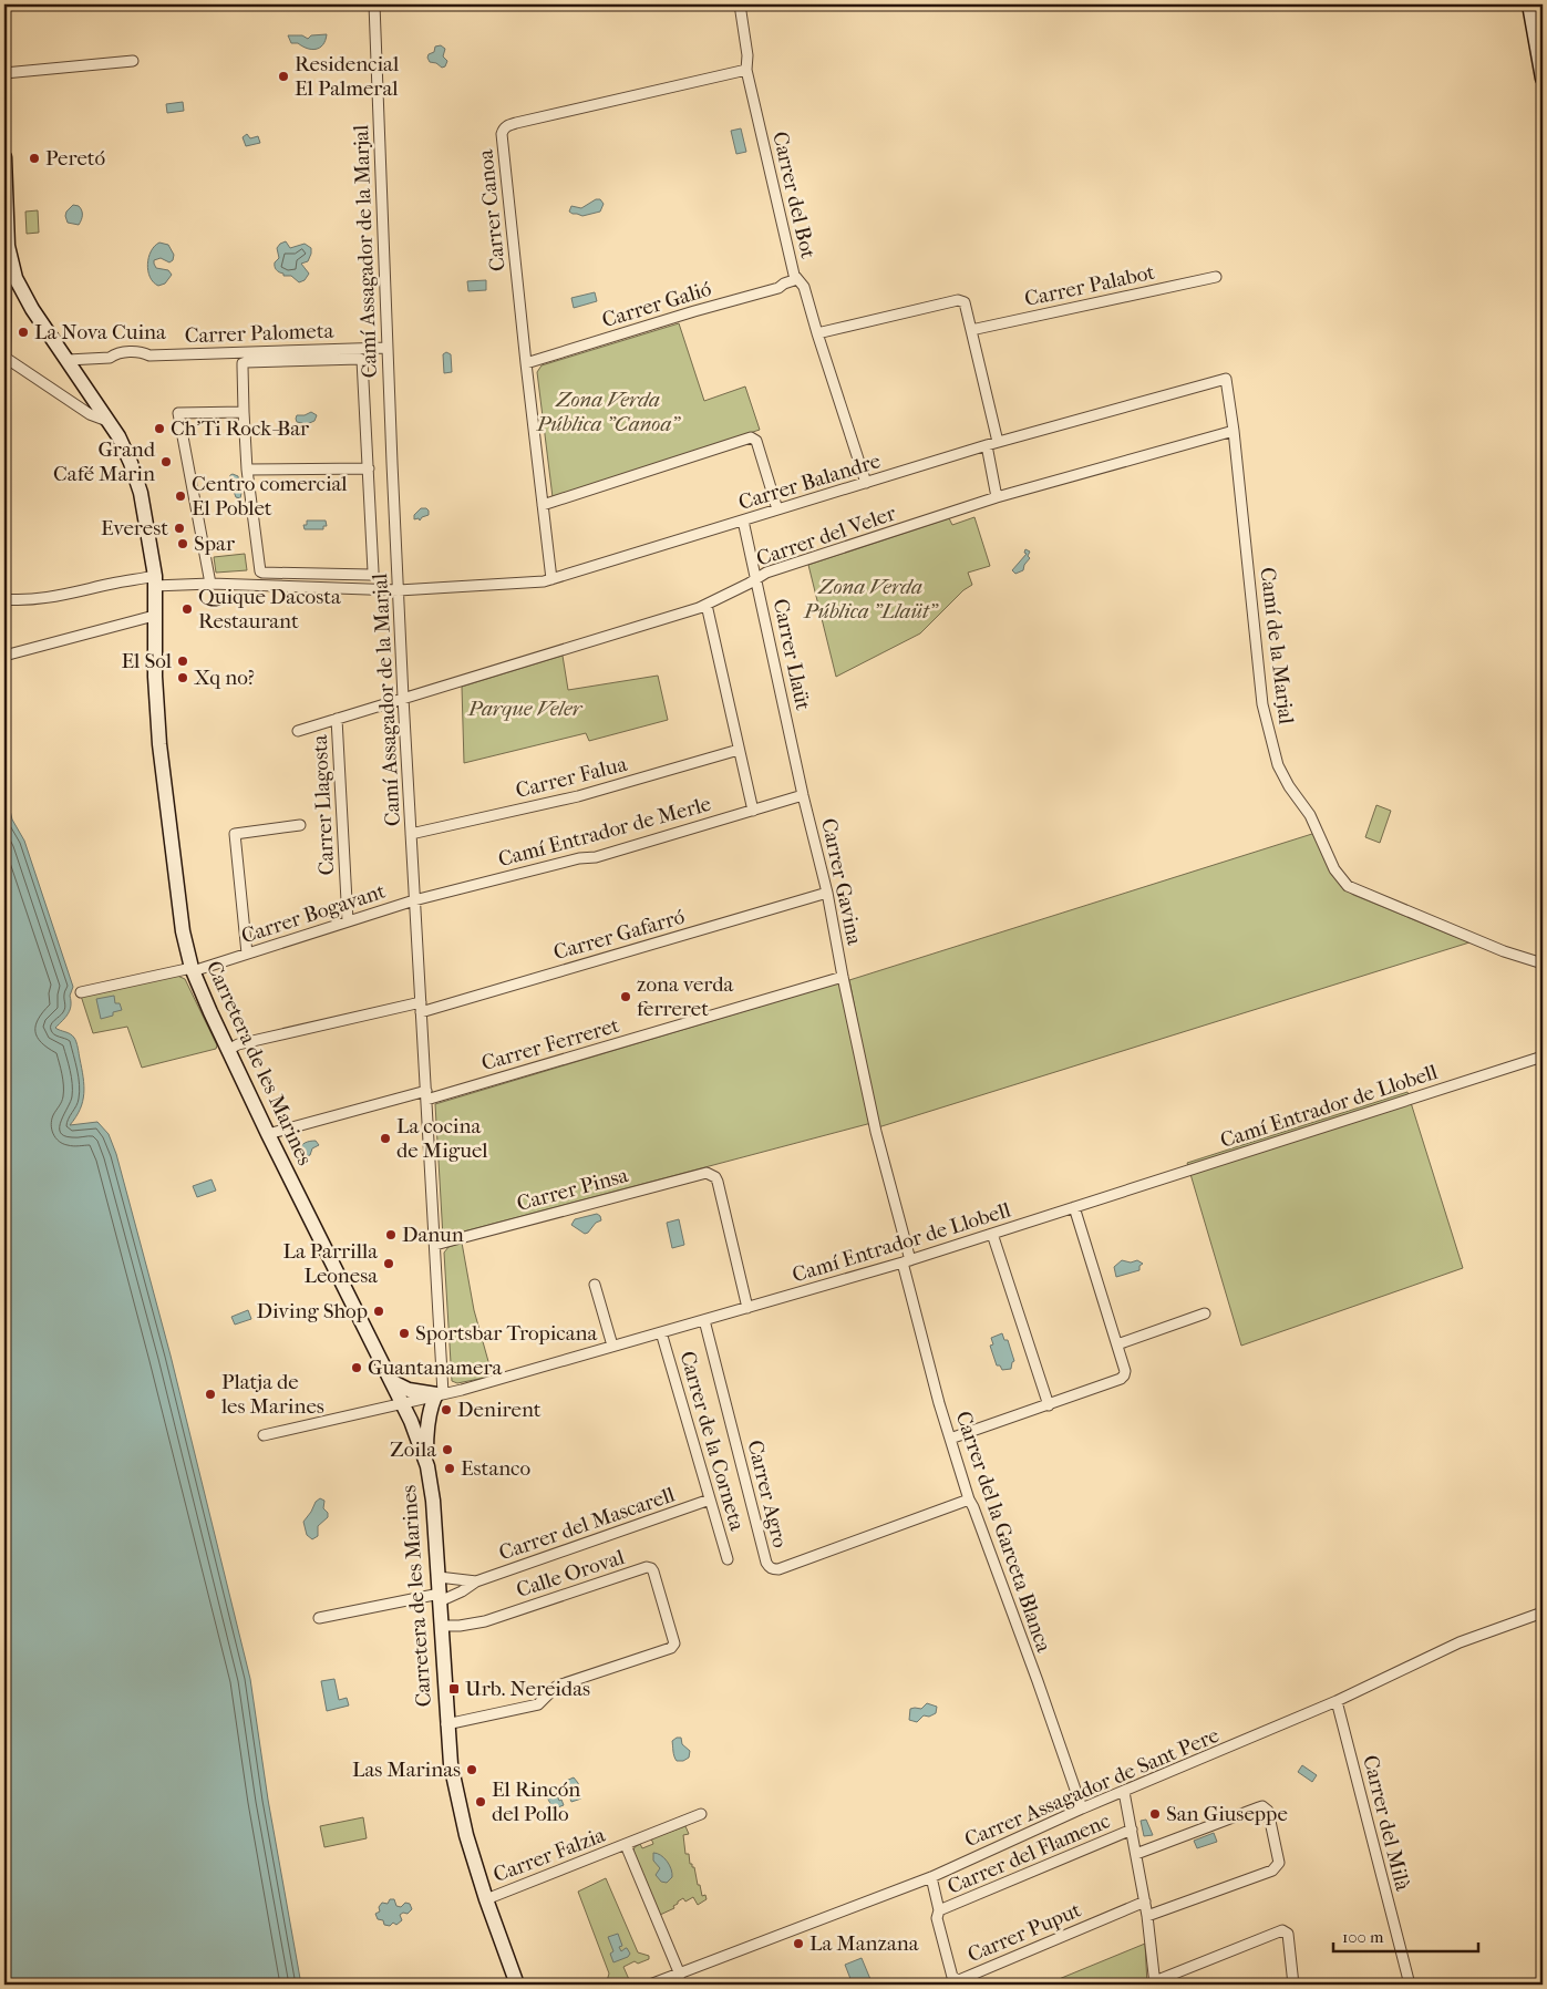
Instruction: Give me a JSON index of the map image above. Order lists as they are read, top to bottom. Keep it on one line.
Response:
{"streets":{"main road":["Carretera de les Marines"],"street":["Carrer del Bot","Carrer Canoa","Camí Assagador de la Marjal","Carrer Palabot","Carrer Galió","Carrer Palometa","Carrer Balandre","Carrer del Veler","Camí de la Marjal","Carrer Llaüt","Carrer Falua","Carrer Llagosta","Camí Entrador de Merle","Carrer Gavina","Carrer Bogavant","Carrer Gafarró","Carrer Ferreret","Camí Entrador de Llobell","Carrer Pinsa","Carrer de la Corneta","Carrer Agro","Carrer del Mascarell","Carrer del la Garceta Blanca","Calle Oroval","Carrer Assagador de Sant Pere","Carrer del Milà","Carrer del Flamenc","Carrer Falzia","Carrer Puput"]},"crossings":[["Carrer del Bot","Carrer Canoa"],["Carrer del Bot","Carrer Galió"],["Carrer del Bot","Carrer Balandre"],["Carrer Canoa","Carrer Galió"],["Carrer Canoa","Carrer Balandre"],["Camí Assagador de la Marjal","Carrer Palometa"],["Camí Assagador de la Marjal","Carrer Balandre"],["Camí Assagador de la Marjal","Carrer del Veler"],["Camí Assagador de la Marjal","Carrer Falua"],["Camí Assagador de la Marjal","Carrer Llagosta"],["Camí Assagador de la Marjal","Camí Entrador de Merle"],["Camí Assagador de la Marjal","Carrer Bogavant"],["Camí Assagador de la Marjal","Carrer Gafarró"],["Camí Assagador de la Marjal","Carrer Ferreret"],["Camí Assagador de la Marjal","Camí Entrador de Llobell"],["Camí Assagador de la Marjal","Carrer Pinsa"],["Carrer Palometa","Carretera de les Marines"],["Carrer Balandre","Camí de la Marjal"],["Carrer Balandre","Carrer Llaüt"],["Carrer Balandre","Carretera de les Marines"],["Carrer del Veler","Camí de la Marjal"],["Carrer del Veler","Carrer Llaüt"],["Carrer del Veler","Carrer Llagosta"],["Carrer Llaüt","Camí Entrador de Merle"],["Carrer Llaüt","Carrer Gavina"],["Carrer Llagosta","Carrer Bogavant"],["Camí Entrador de Merle","Carrer Gavina"],["Camí Entrador de Merle","Carrer Bogavant"],["Carrer Gavina","Carrer Gafarró"],["Carrer Gavina","Carrer Ferreret"],["Carrer Gavina","Camí Entrador de Llobell"],["Carrer Gavina","Carrer del la Garceta Blanca"],["Carrer Bogavant","Carretera de les Marines"],["Carrer Gafarró","Carretera de les Marines"],["Carrer Ferreret","Carretera de les Marines"],["Carretera de les Marines","Camí Entrador de Llobell"],["Carretera de les Marines","Carrer del Mascarell"],["Carretera de les Marines","Calle Oroval"],["Carretera de les Marines","Carrer Falzia"],["Camí Entrador de Llobell","Carrer Pinsa"],["Camí Entrador de Llobell","Carrer de la Corneta"],["Camí Entrador de Llobell","Carrer Agro"],["Camí Entrador de Llobell","Carrer del la Garceta Blanca"],["Carrer de la Corneta","Carrer del Mascarell"],["Carrer Agro","Carrer del la Garceta Blanca"],["Carrer del la Garceta Blanca","Carrer Assagador de Sant Pere"],["Carrer Assagador de Sant Pere","Carrer del Milà"],["Carrer Assagador de Sant Pere","Carrer Falzia"],["Carrer Assagador de Sant Pere","Carrer Puput"],["Carrer del Flamenc","Carrer Puput"]],"parks":["Zona Verda Pública \"Canoa\"","Zona Verda Pública \"Llaüt\"","Parque Veler"],"places":{"other":["Residencial El Palmeral","Peretó","La Nova Cuina","Ch'Ti Rock-Bar","Grand Café Marin","Centro comercial El Poblet","Everest","Spar","Quique Dacosta Restaurant","El Sol","Xq no?","zona verda ferreret","La cocina de Miguel","Danun","La Parrilla Leonesa","Diving Shop","Sportsbar Tropicana","Guantanamera","Platja de les Marines","Denirent","Zoila","Estanco","Las Marinas","El Rincón del Pollo","San Giuseppe","La Manzana"],"transit":["Urb. Nereidas"]},"scale_bar":"100 m"}
